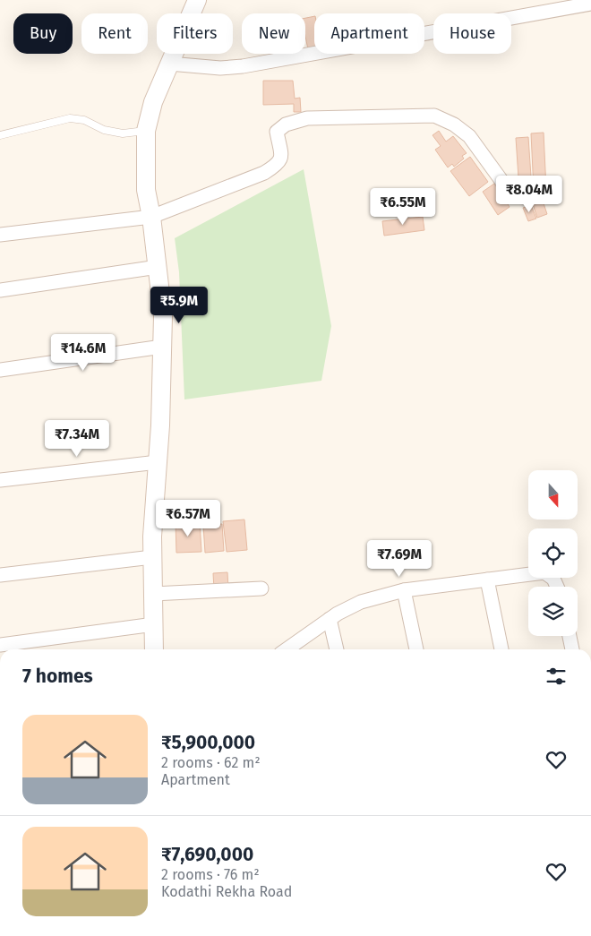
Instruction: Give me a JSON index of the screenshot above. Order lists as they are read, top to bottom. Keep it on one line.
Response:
{"north":"bottom","page":{"chip":["Buy","Rent","Filters","New","Apartment","House"],"price":["₹8.04M","₹6.55M","₹5.9M","₹14.6M","₹7.34M","₹6.57M","₹7.69M"],"heading":"7 homes","list":[{"name":"₹5,900,000","note":"2 rooms · 62 m² · Apartment"},{"name":"₹7,690,000","note":"2 rooms · 76 m² · Kodathi Rekha Road"}]}}
